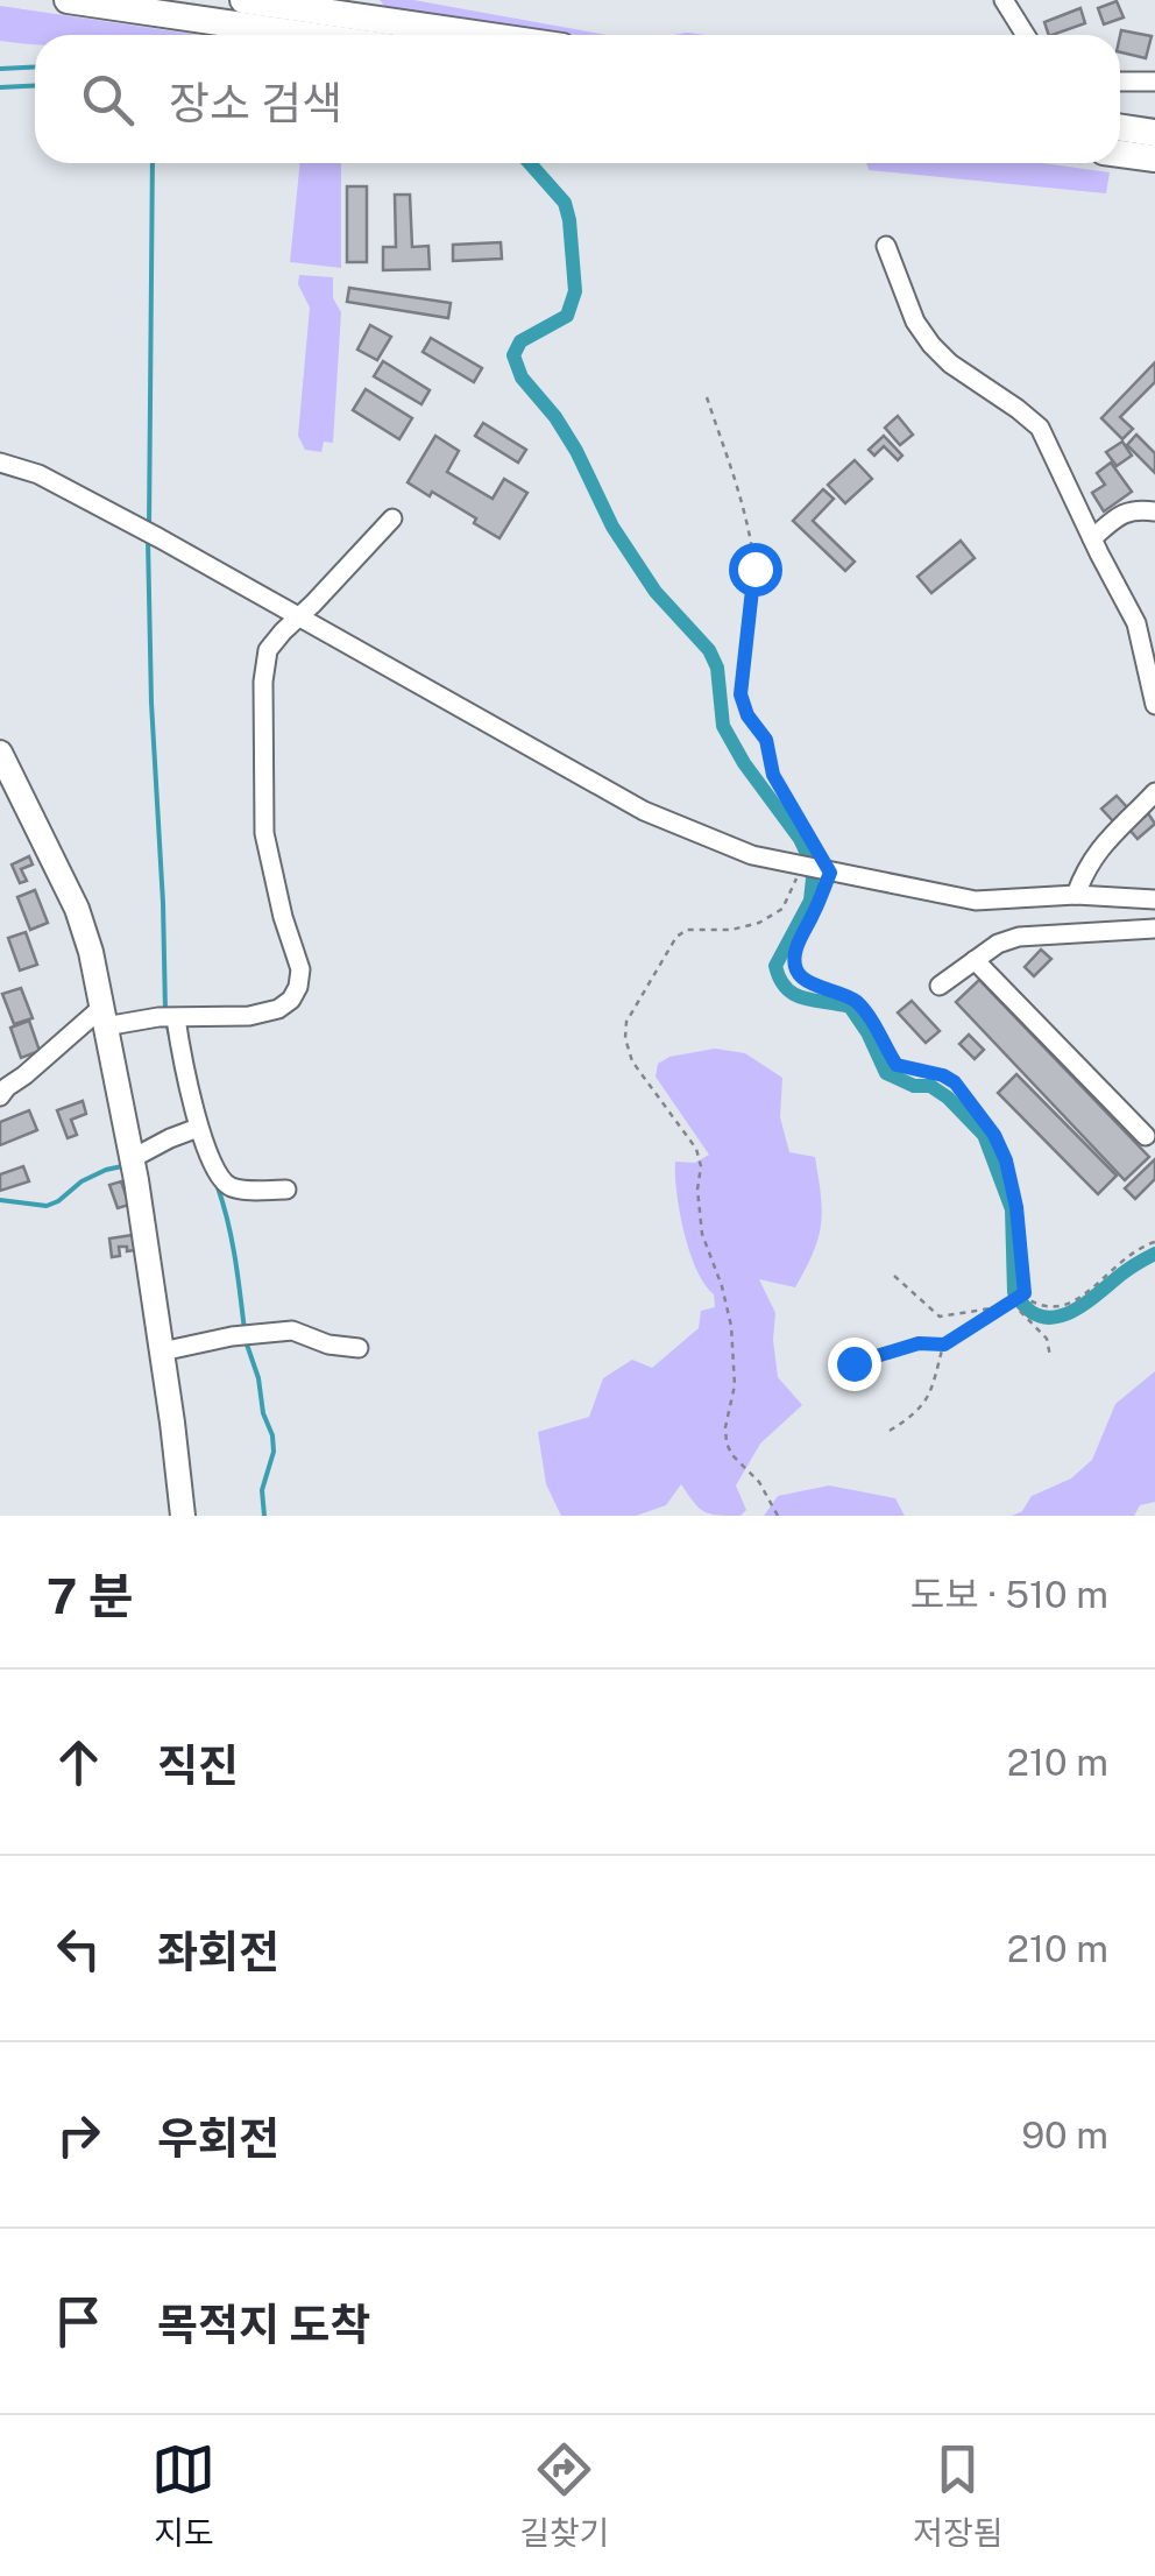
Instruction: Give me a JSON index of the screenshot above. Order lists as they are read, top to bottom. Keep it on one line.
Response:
{"page":{"search":"장소 검색","heading":["7 분","도보 · 510 m"],"list":[["직진","210 m"],["좌회전","210 m"],["우회전","90 m"],"목적지 도착"],"nav":["지도","길찾기","저장됨"]}}
